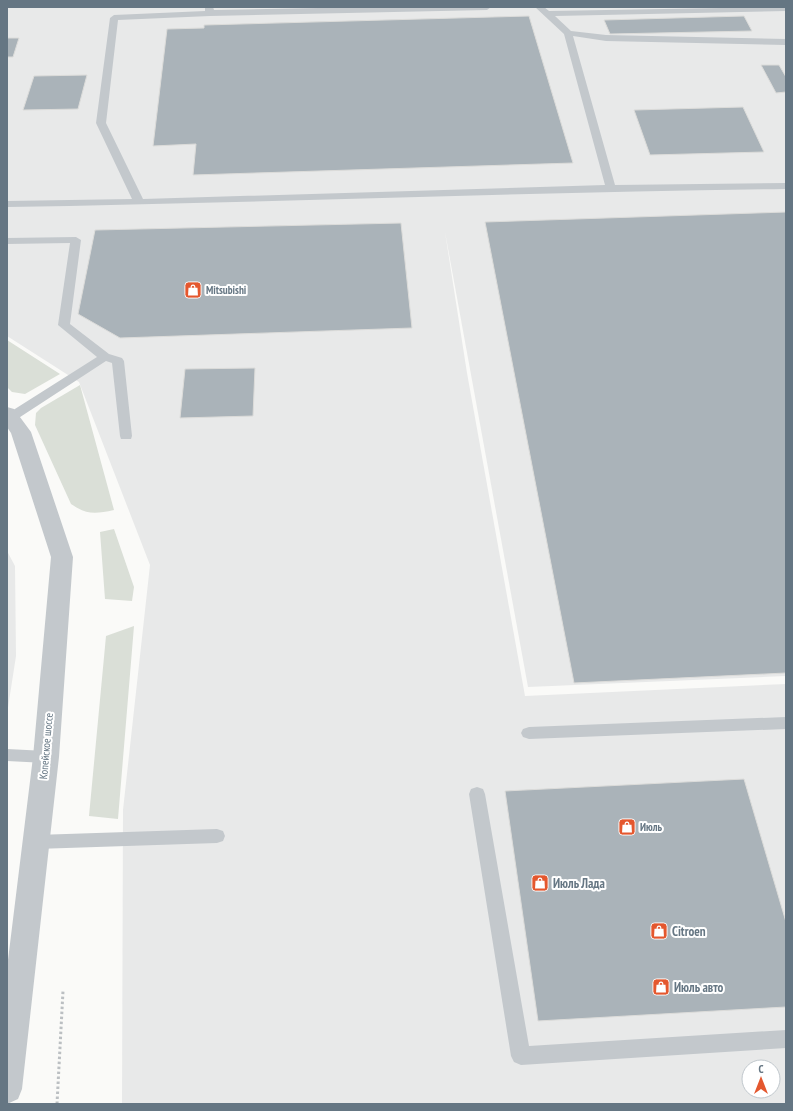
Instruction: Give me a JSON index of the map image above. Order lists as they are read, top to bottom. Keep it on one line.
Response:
{"streets":{"street":["Копейское шоссе"]},"places":{"shop":["Mitsubishi","Июль","Июль Лада","Citroen","Июль авто"]},"north":"top"}
